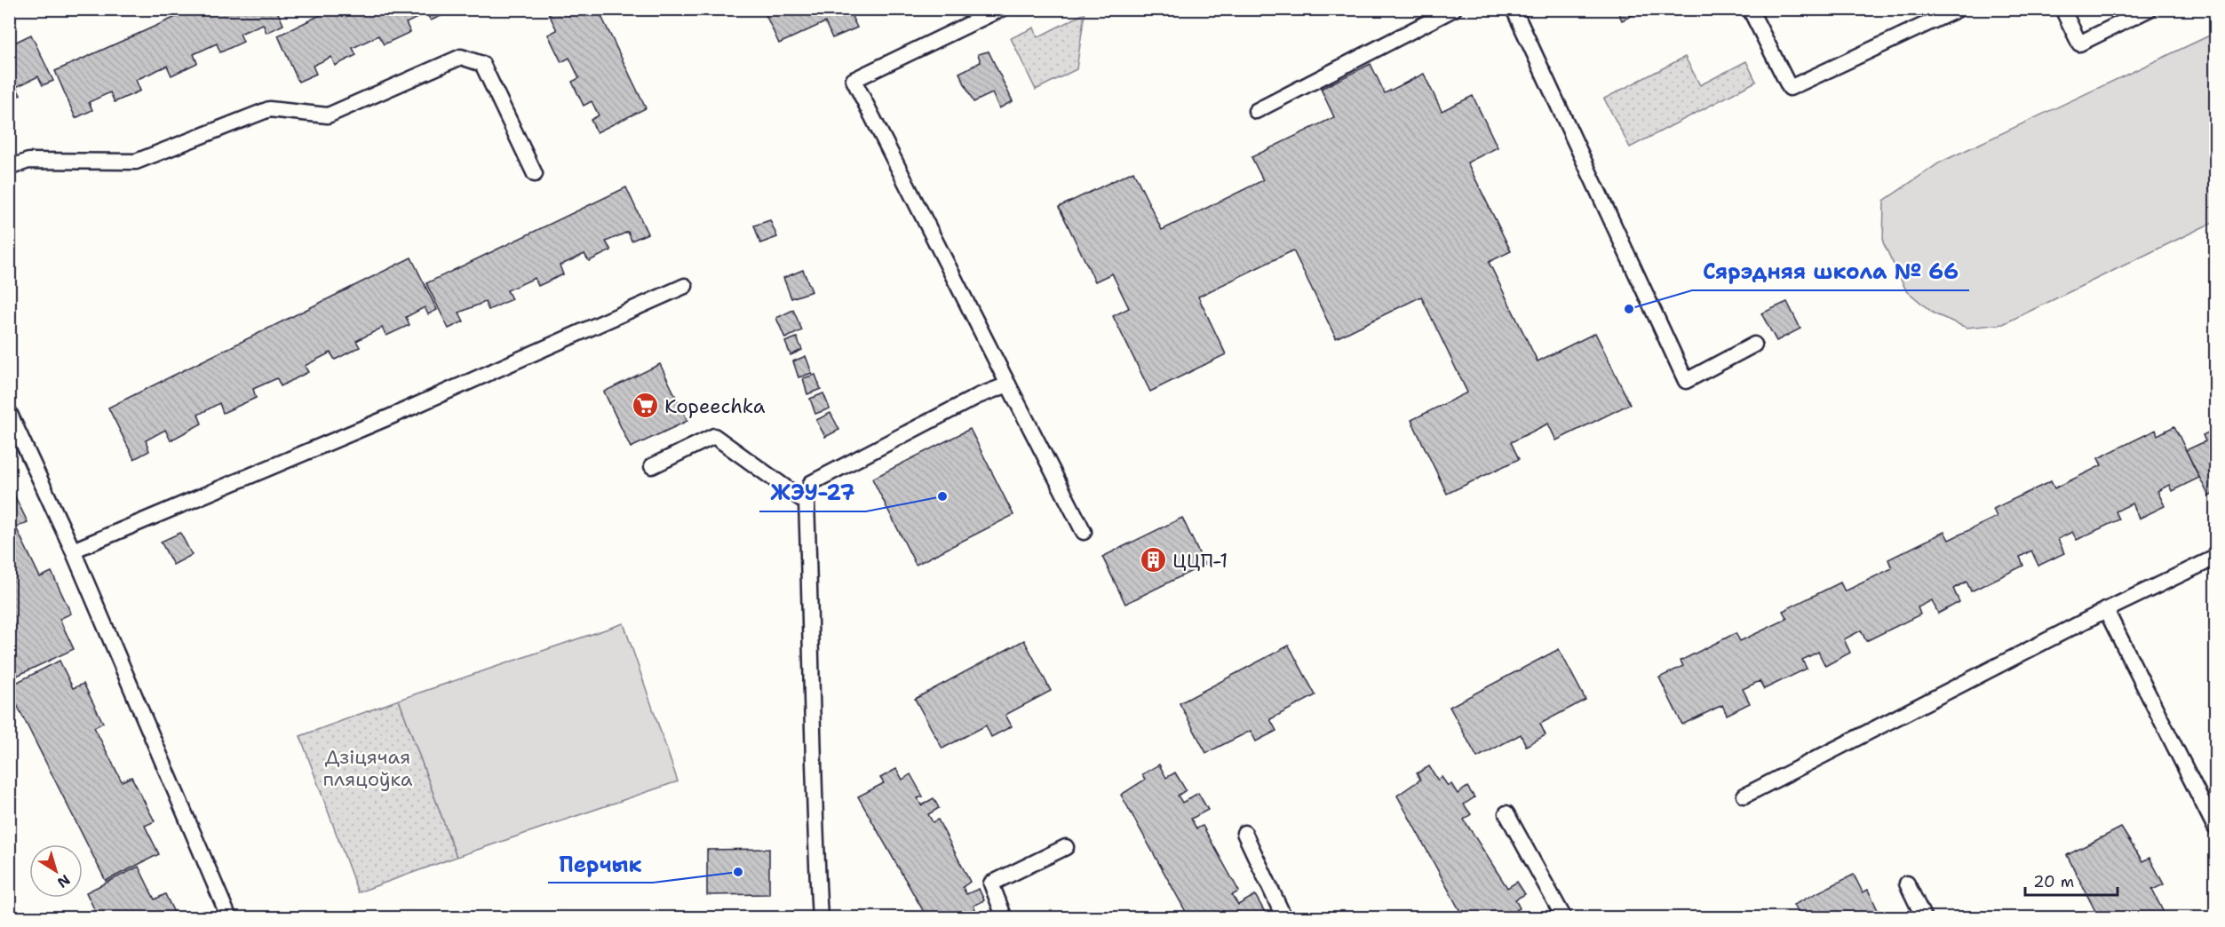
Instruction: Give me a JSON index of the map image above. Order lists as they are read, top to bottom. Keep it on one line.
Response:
{"parks":["Дзіцячая пляцоўка"],"places":{"other":["Сярэдняя школа № 66","ЖЭУ-27","Перчык"],"supermarket":["Kopeechka"],"building":["ЦЦП-1"]},"scale_bar":"20 m","north":"bottom right"}
